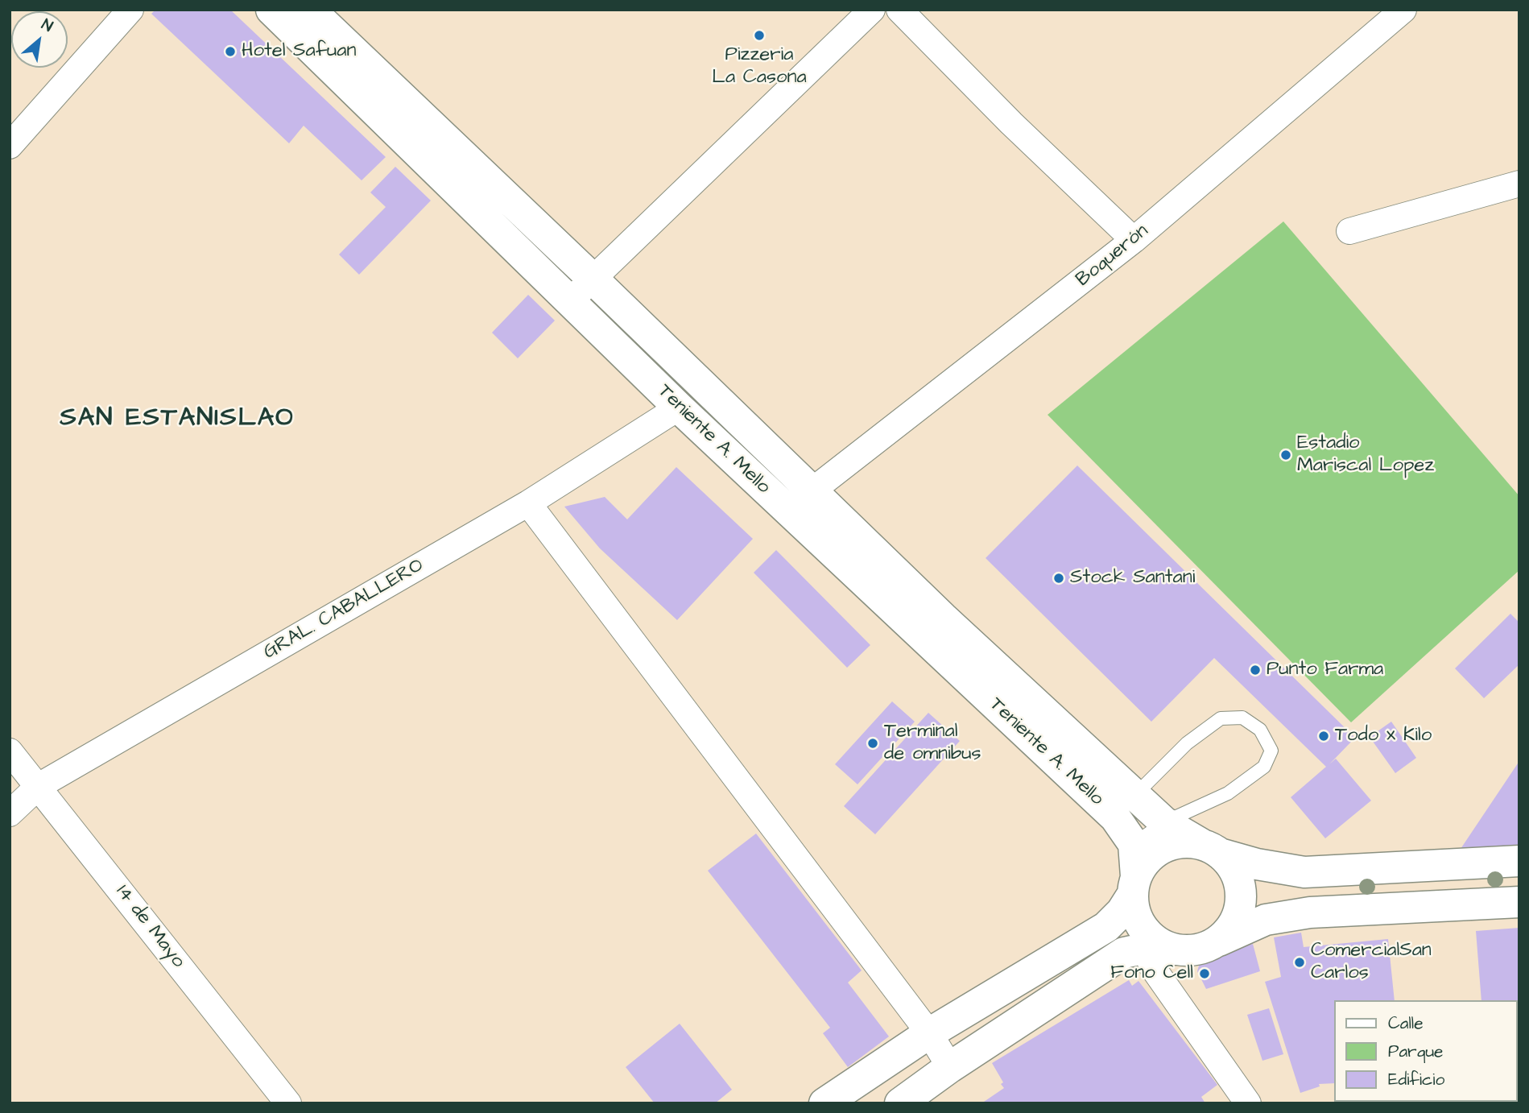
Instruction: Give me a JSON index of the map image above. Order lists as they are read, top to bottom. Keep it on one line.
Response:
{"streets":{"street":["Boquerón","Teniente A. Mello","GRAL. CABALLERO","14 de Mayo"]},"crossings":[["Boquerón","Teniente A. Mello"],["Teniente A. Mello","GRAL. CABALLERO"],["GRAL. CABALLERO","14 de Mayo"]],"districts":["SAN ESTANISLAO"],"places":["Pizzeria La Casona","Hotel Safuan","Estadio Mariscal Lopez","Stock Santani","Punto Farma","Todo x Kilo","Terminal de omnibus","ComercialSan Carlos","Fono Cell"],"legend":["Calle","Parque","Edificio"],"north":"top right"}
